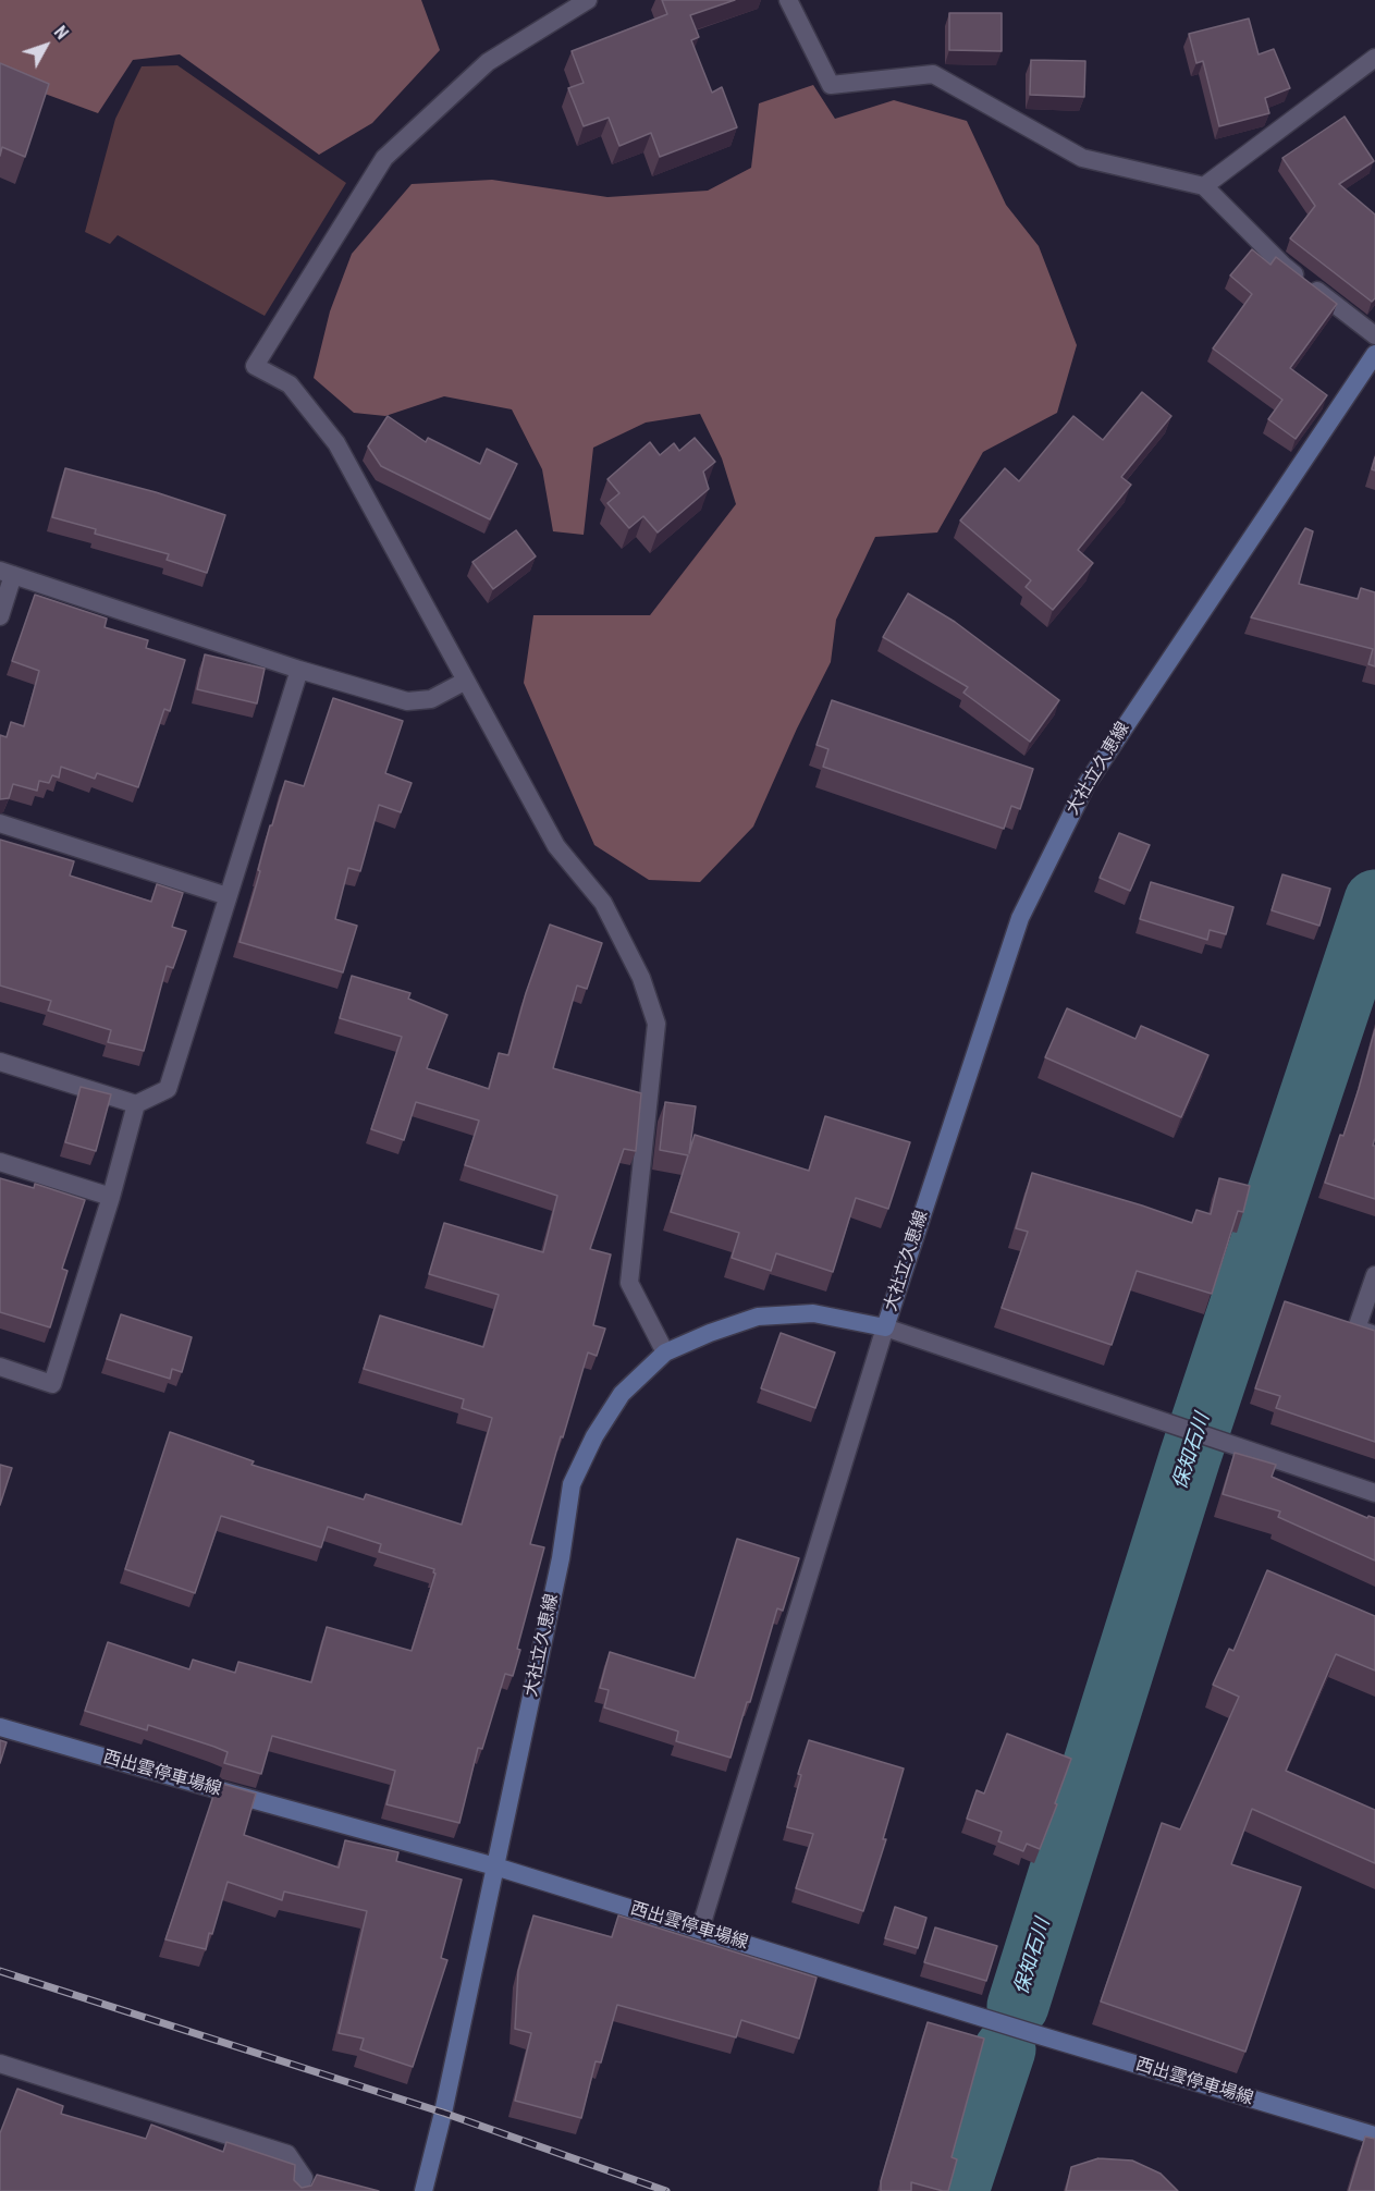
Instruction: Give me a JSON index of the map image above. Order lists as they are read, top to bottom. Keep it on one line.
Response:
{"streets":{"main road":["大社立久恵線","西出雲停車場線"]},"crossings":[["大社立久恵線","西出雲停車場線"]],"water":["保知石川"],"north":"top right"}
